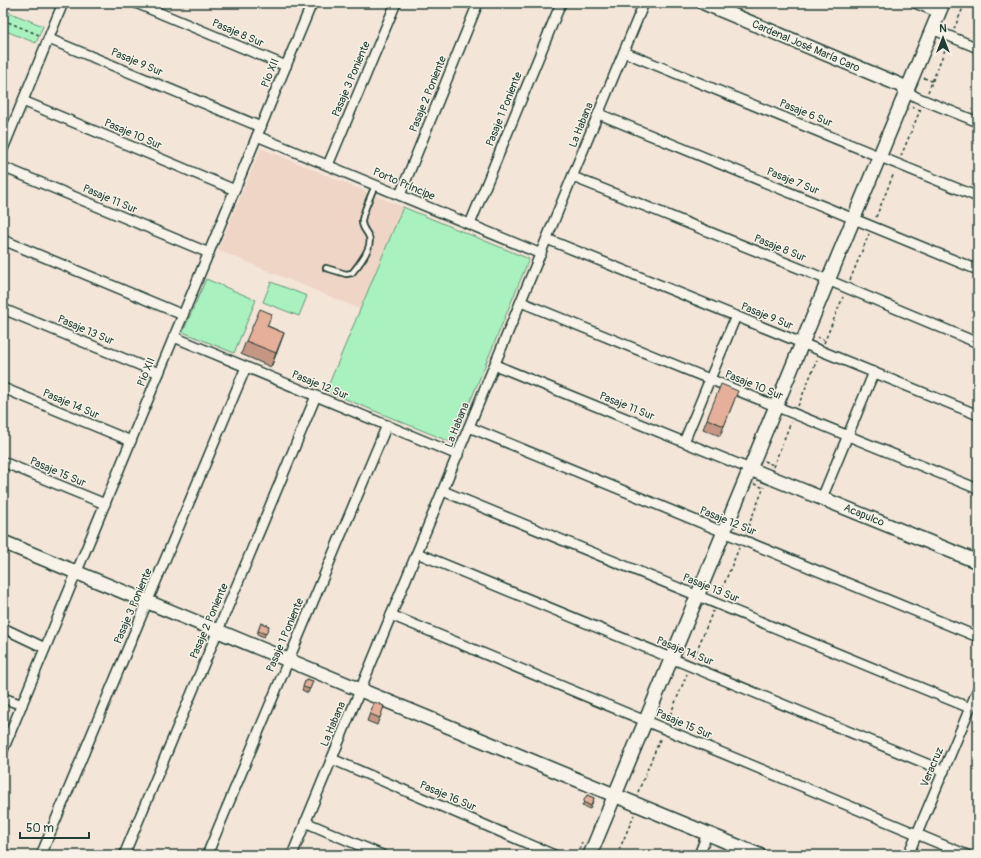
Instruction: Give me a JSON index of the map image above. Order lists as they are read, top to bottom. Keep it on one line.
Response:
{"streets":{"main road":["Cardenal José María Caro","Acapulco"],"street":["Pasaje 8 Sur","Pasaje 9 Sur","Pío XII","Pasaje 3 Poniente","Pasaje 2 Poniente","Pasaje 1 Poniente","Pasaje 6 Sur","La Habana","Pasaje 10 Sur","Pasaje 7 Sur","Porto Príncipe","Pasaje 11 Sur","Pasaje 13 Sur","Pasaje 12 Sur","Pasaje 14 Sur","Pasaje 15 Sur","Veracruz","Pasaje 16 Sur"]},"crossings":[["Pasaje 8 Sur","Pío XII"],["Pasaje 8 Sur","La Habana"],["Pasaje 9 Sur","Pío XII"],["Pasaje 9 Sur","La Habana"],["Pasaje 9 Sur","Porto Príncipe"],["Pío XII","Pasaje 10 Sur"],["Pío XII","Porto Príncipe"],["Pío XII","Pasaje 11 Sur"],["Pío XII","Pasaje 13 Sur"],["Pío XII","Pasaje 12 Sur"],["Pío XII","Pasaje 14 Sur"],["Pío XII","Pasaje 15 Sur"],["Pasaje 3 Poniente","Porto Príncipe"],["Pasaje 3 Poniente","Pasaje 12 Sur"],["Pasaje 2 Poniente","Porto Príncipe"],["Pasaje 2 Poniente","Pasaje 12 Sur"],["Pasaje 1 Poniente","Porto Príncipe"],["Pasaje 1 Poniente","Pasaje 12 Sur"],["Pasaje 6 Sur","La Habana"],["La Habana","Pasaje 10 Sur"],["La Habana","Pasaje 7 Sur"],["La Habana","Porto Príncipe"],["La Habana","Pasaje 11 Sur"],["La Habana","Pasaje 13 Sur"],["La Habana","Pasaje 12 Sur"],["La Habana","Pasaje 14 Sur"],["La Habana","Pasaje 15 Sur"],["La Habana","Pasaje 16 Sur"],["Pasaje 11 Sur","Acapulco"],["Pasaje 13 Sur","Veracruz"],["Pasaje 14 Sur","Veracruz"],["Pasaje 15 Sur","Veracruz"]],"scale_bar":"50 m","north":"top"}
